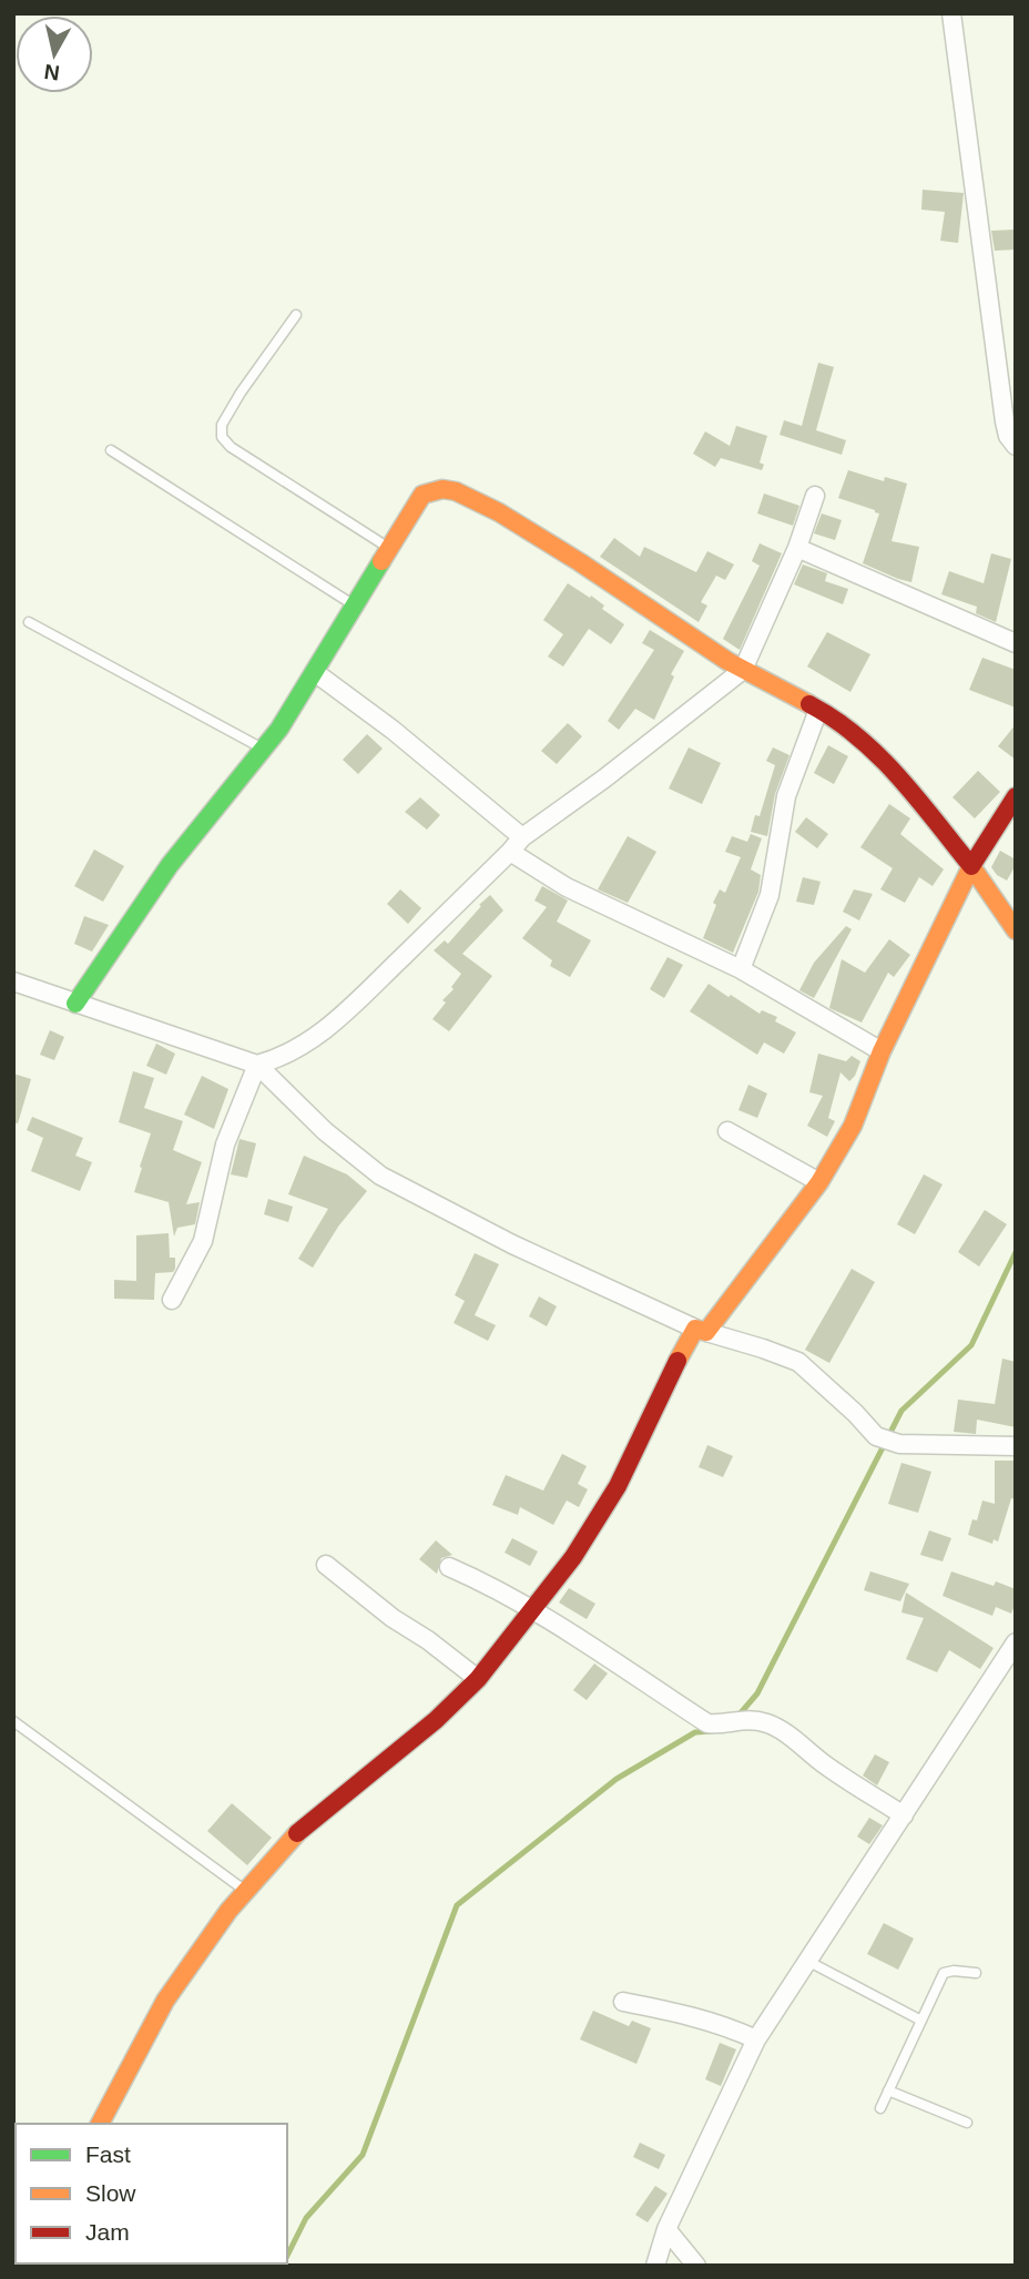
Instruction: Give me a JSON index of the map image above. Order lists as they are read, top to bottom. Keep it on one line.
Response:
{"legend":["Fast","Slow","Jam"],"north":"bottom"}
